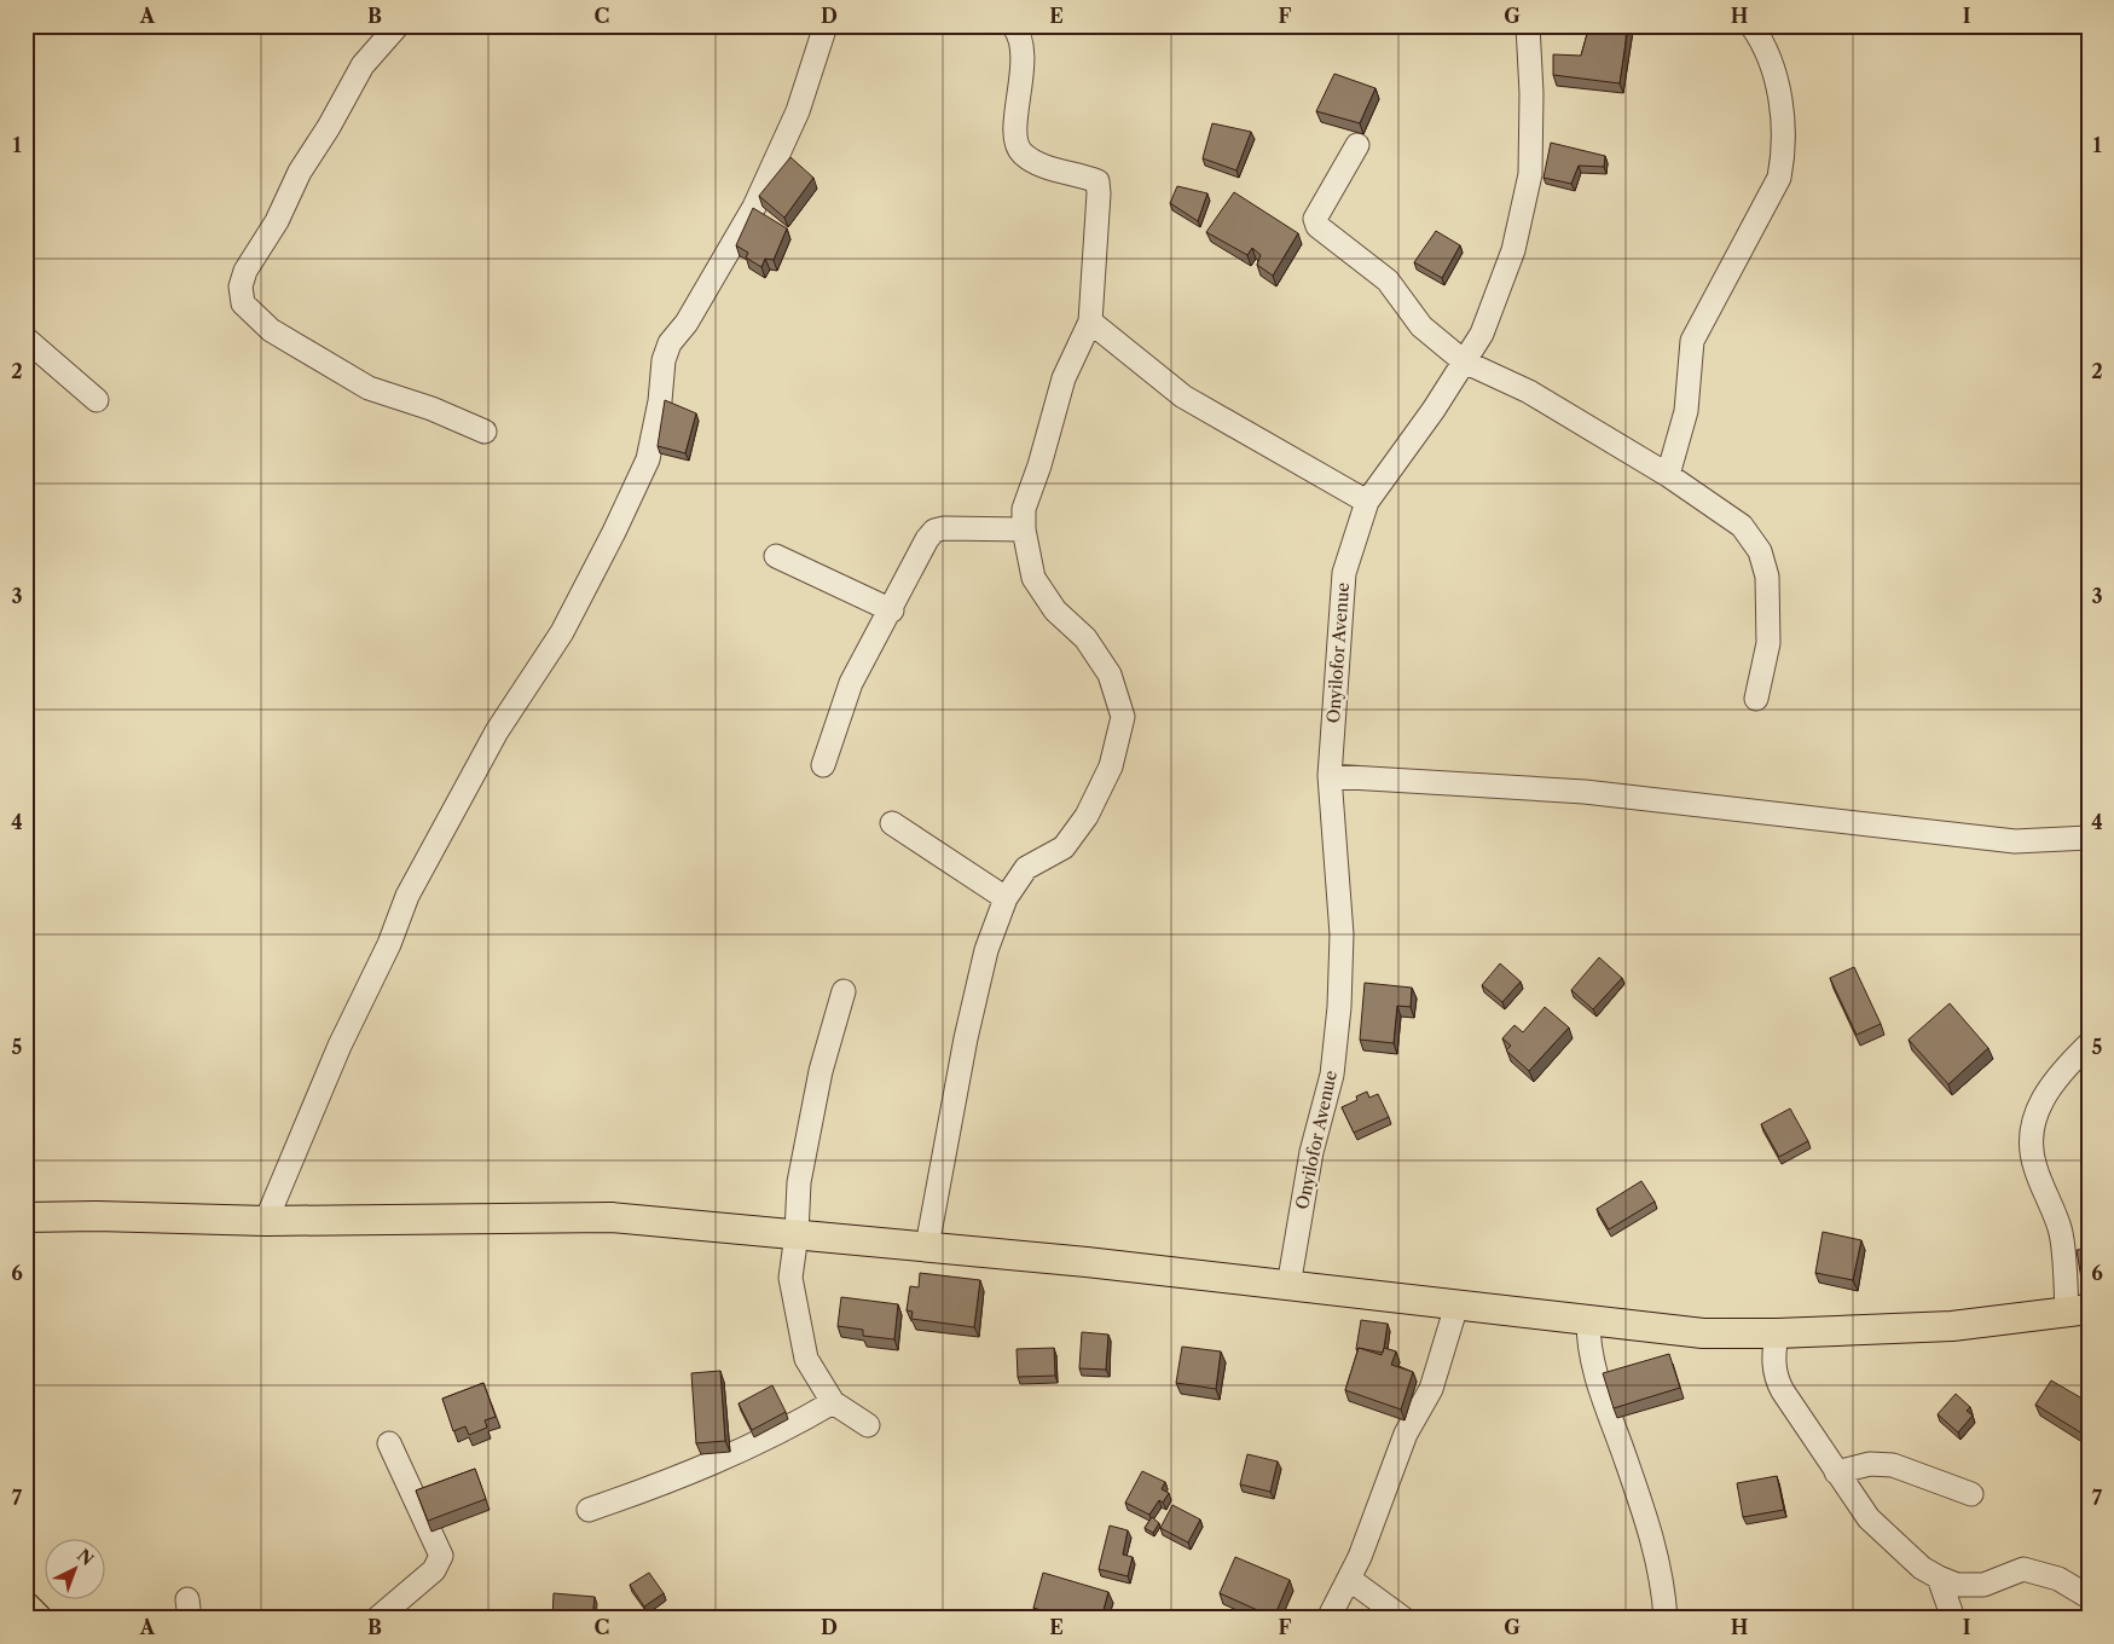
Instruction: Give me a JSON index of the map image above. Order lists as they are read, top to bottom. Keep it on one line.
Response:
{"streets":{"street":["Onyilofor Avenue"]},"north":"top right","grid":{"columns":["A","B","C","D","E","F","G","H","I"],"rows":["1","2","3","4","5","6","7"]}}
